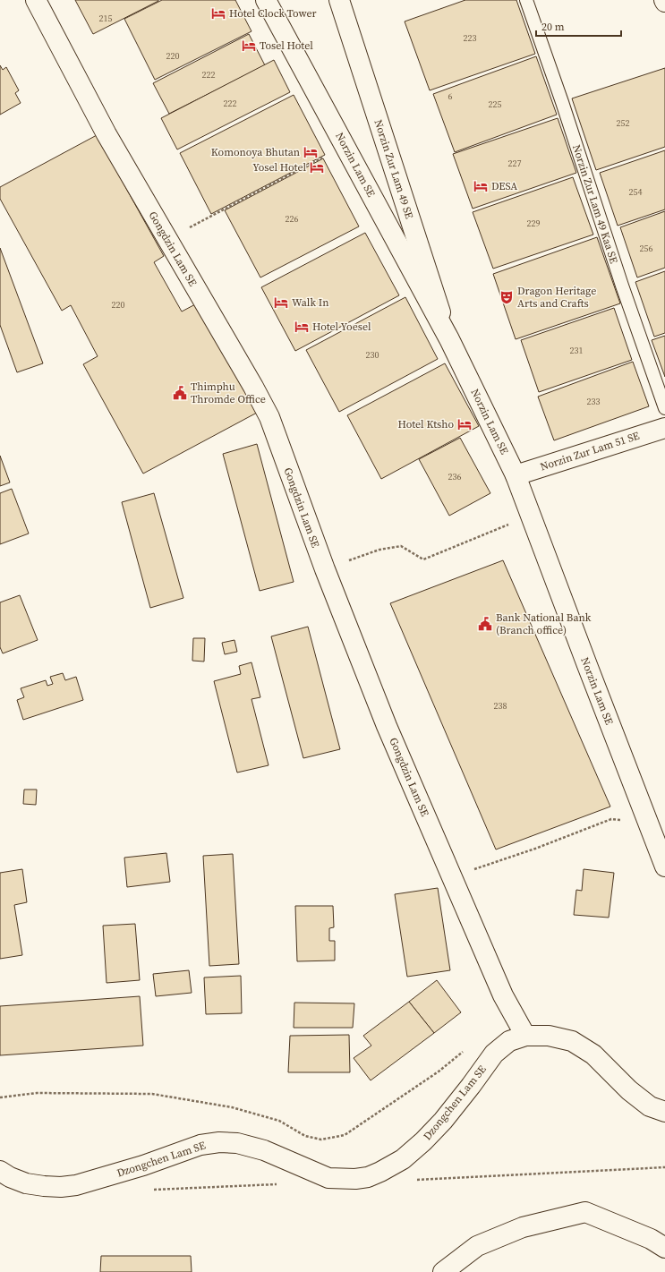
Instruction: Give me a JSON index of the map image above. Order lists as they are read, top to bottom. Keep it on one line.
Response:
{"streets":{"main road":["Norzin Lam SE","Norzin Zur Lam 49 SE","Gongdzin Lam SE","Norzin Zur Lam 51 SE","Dzongchen Lam SE"],"lane":["Norzin Zur Lam 49 Kaa SE"]},"crossings":[["Norzin Lam SE","Norzin Zur Lam 49 SE"],["Norzin Lam SE","Norzin Zur Lam 51 SE"],["Gongdzin Lam SE","Dzongchen Lam SE"]],"places":{"hotel":["Hotel Clock Tower","Tosel Hotel","Komonoya Bhutan","Yosel Hotel","DESA","Walk In","Hotel Yoesel","Hotel Ktsho"],"theatre":["Dragon Heritage Arts and Crafts"],"public building":["Thimphu Thromde Office","Bank National Bank (Branch office)"]},"house_numbers":["215","223","220","222","6","222","225","252","227","254","226","229","256","220","231","230","233","236","238"],"scale_bar":"20 m"}
